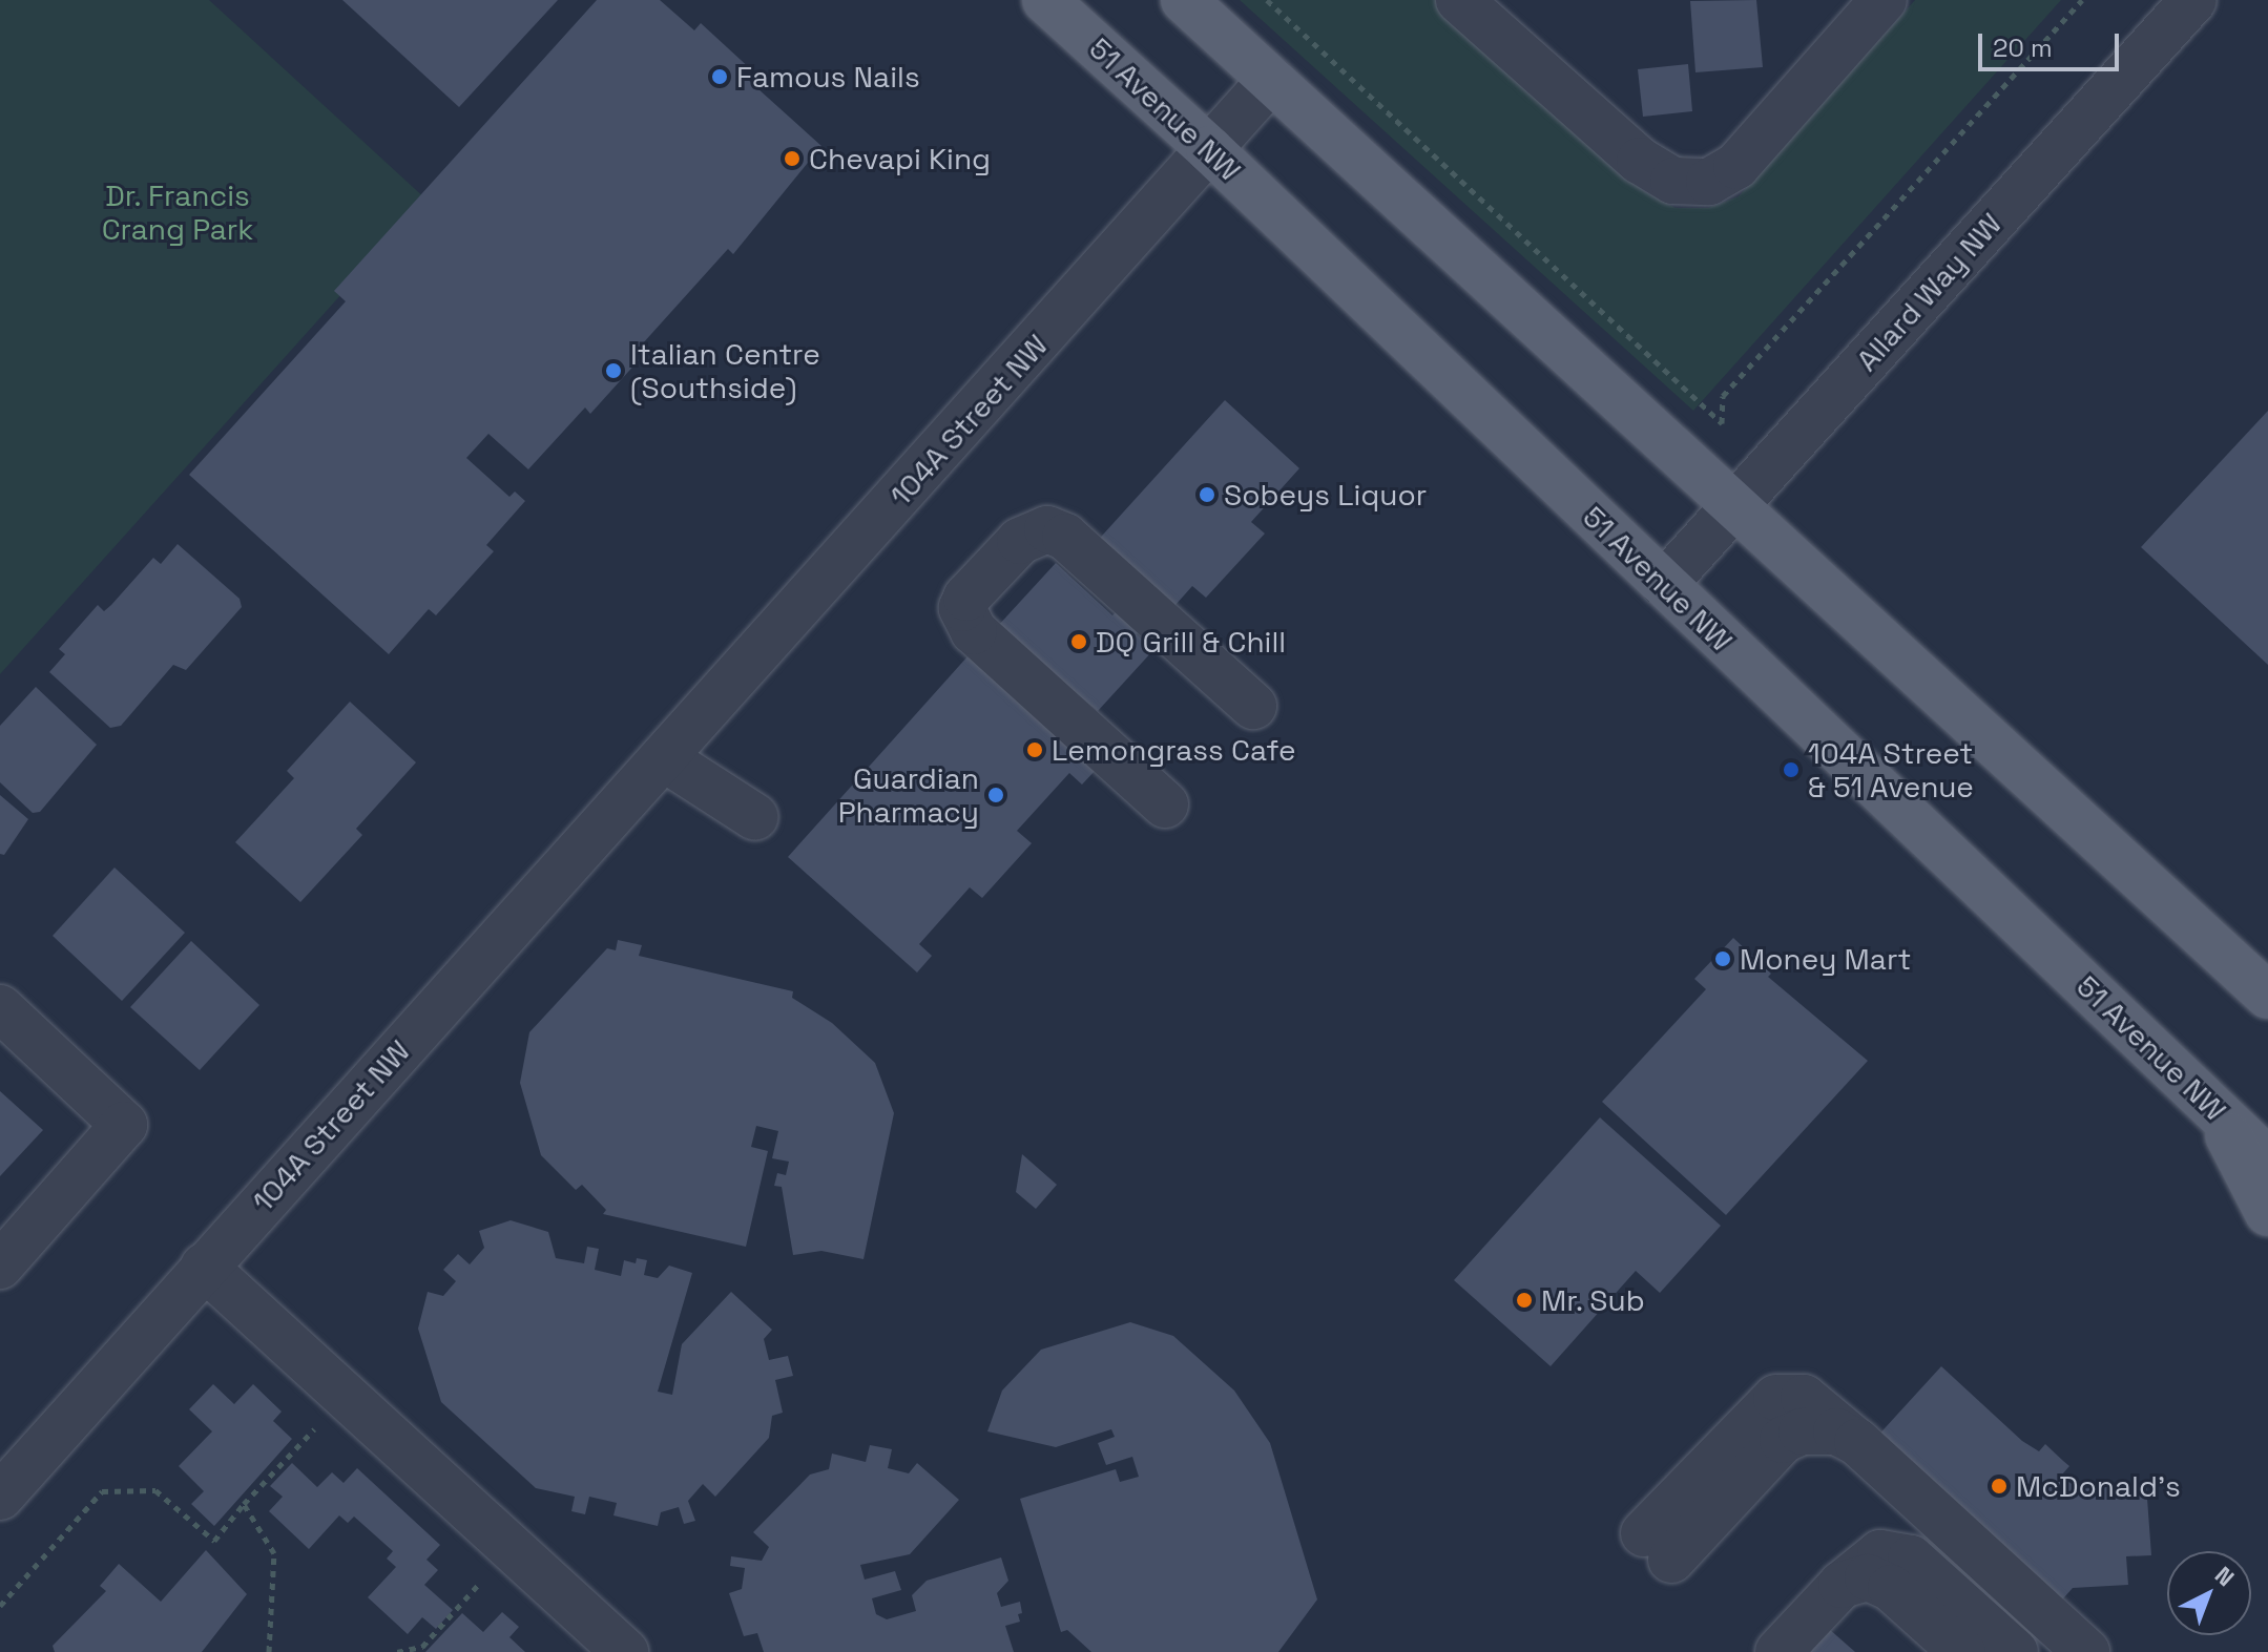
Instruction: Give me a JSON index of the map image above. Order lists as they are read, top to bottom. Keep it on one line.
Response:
{"streets":{"main road":["51 Avenue NW"],"street":["Allard Way NW","104A Street NW"]},"crossings":[["51 Avenue NW","Allard Way NW"],["51 Avenue NW","104A Street NW"]],"parks":["Dr. Francis Crang Park"],"places":["Famous Nails","Chevapi King","Italian Centre (Southside)","Sobeys Liquor","DQ Grill & Chill","Lemongrass Cafe","104A Street & 51 Avenue","Guardian Pharmacy","Money Mart","Mr. Sub","McDonald's"],"scale_bar":"20 m","north":"top right"}
